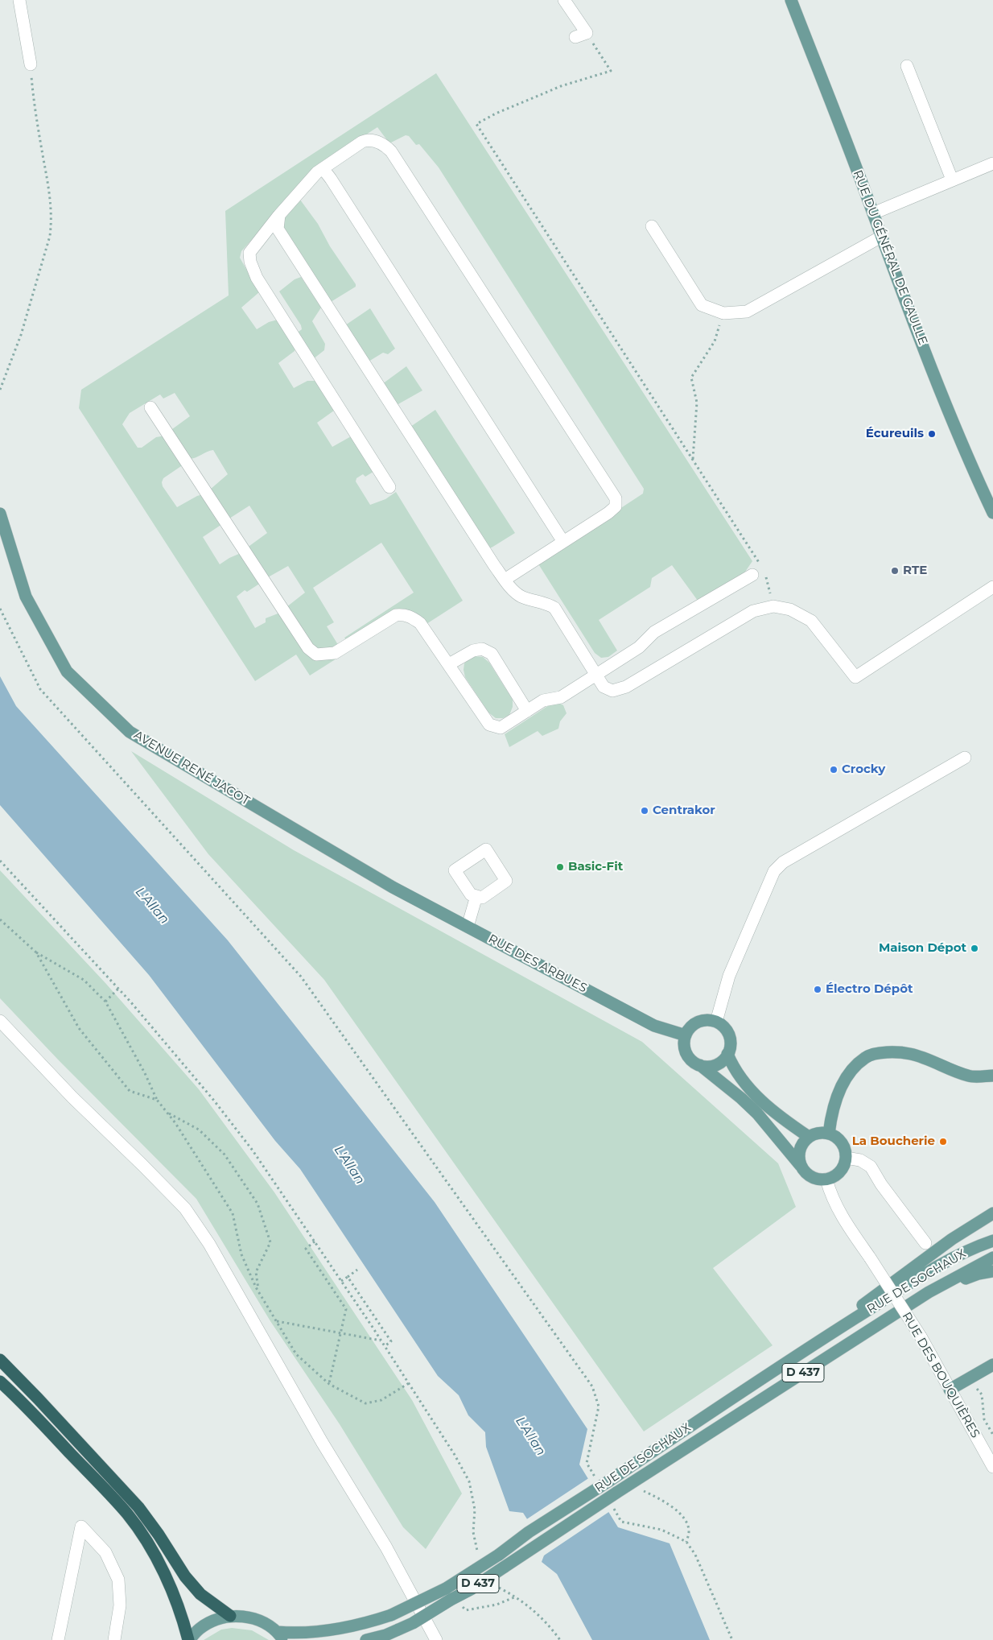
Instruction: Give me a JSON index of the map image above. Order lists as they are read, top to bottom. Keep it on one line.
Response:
{"streets":{"main road":["RUE DU GÉNÉRAL DE GAULLE","AVENUE RENÉ JACOT","RUE DES ARBUES","RUE DE SOCHAUX","D 437"],"street":["RUE DES BOUQUIÈRES"]},"crossings":[["AVENUE RENÉ JACOT","RUE DES ARBUES"]],"water":["L'Allan"],"places":["Écureuils","RTE","Crocky","Centrakor","Basic-Fit","Maison Dépot","Électro Dépôt","La Boucherie"]}
